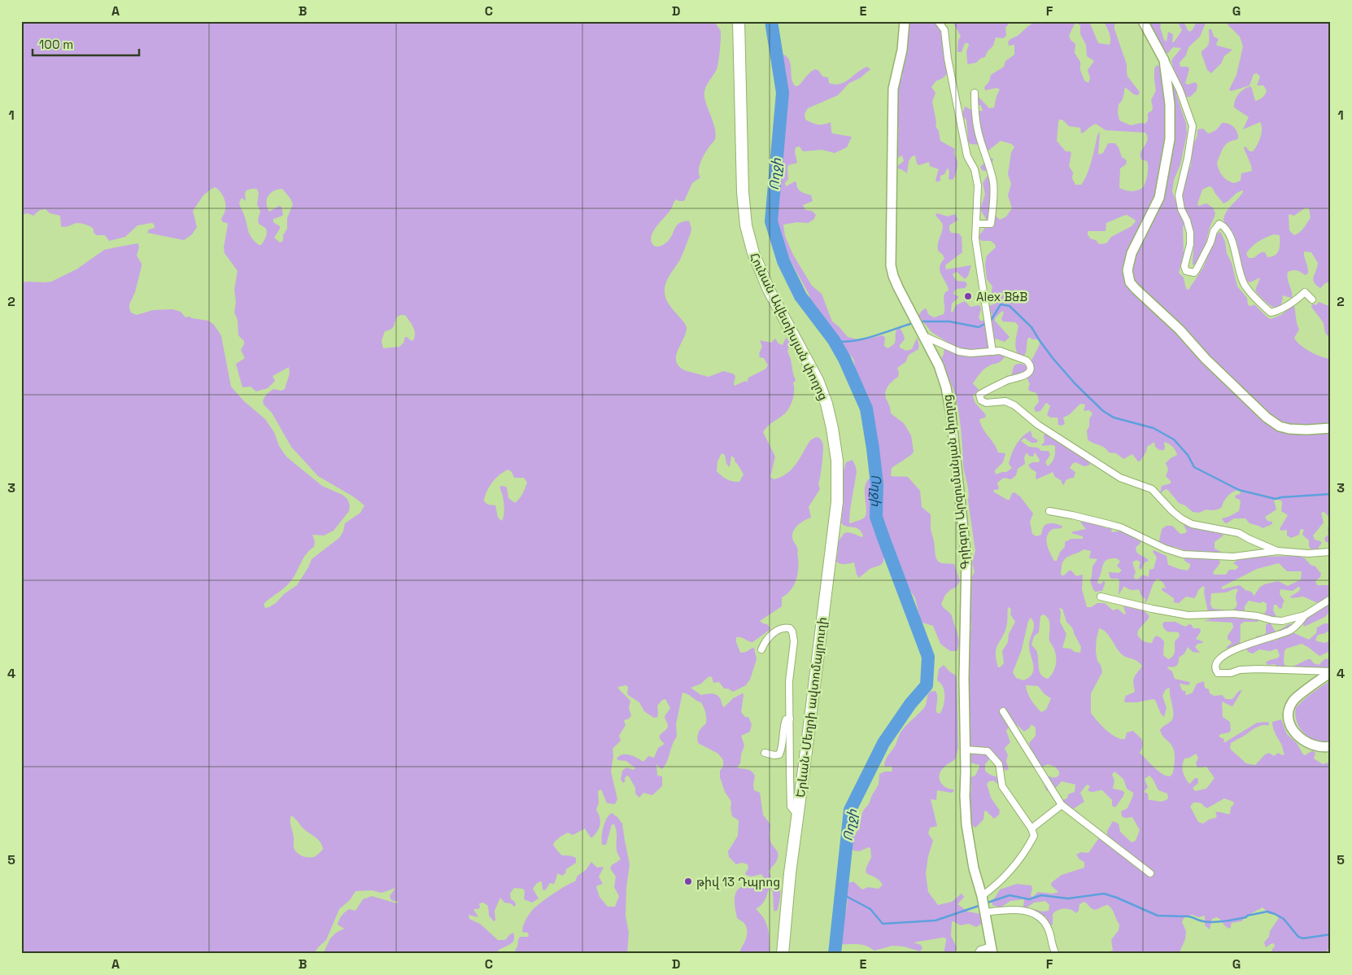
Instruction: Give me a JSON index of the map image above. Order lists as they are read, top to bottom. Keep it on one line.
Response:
{"streets":{"highway":["Հունան Ավետիսյան փողոց","Երևան-Մեղրի ավտոմայրուղի"],"street":["Գրիգոր Արզումանյան փողոց"]},"crossings":[["Հունան Ավետիսյան փողոց","Երևան-Մեղրի ավտոմայրուղի"]],"water":["Ողջի"],"places":["Alex B&B","թիվ 13 Դպրոց"],"scale_bar":"100 m","grid":{"columns":["A","B","C","D","E","F","G"],"rows":["1","2","3","4","5"]}}
